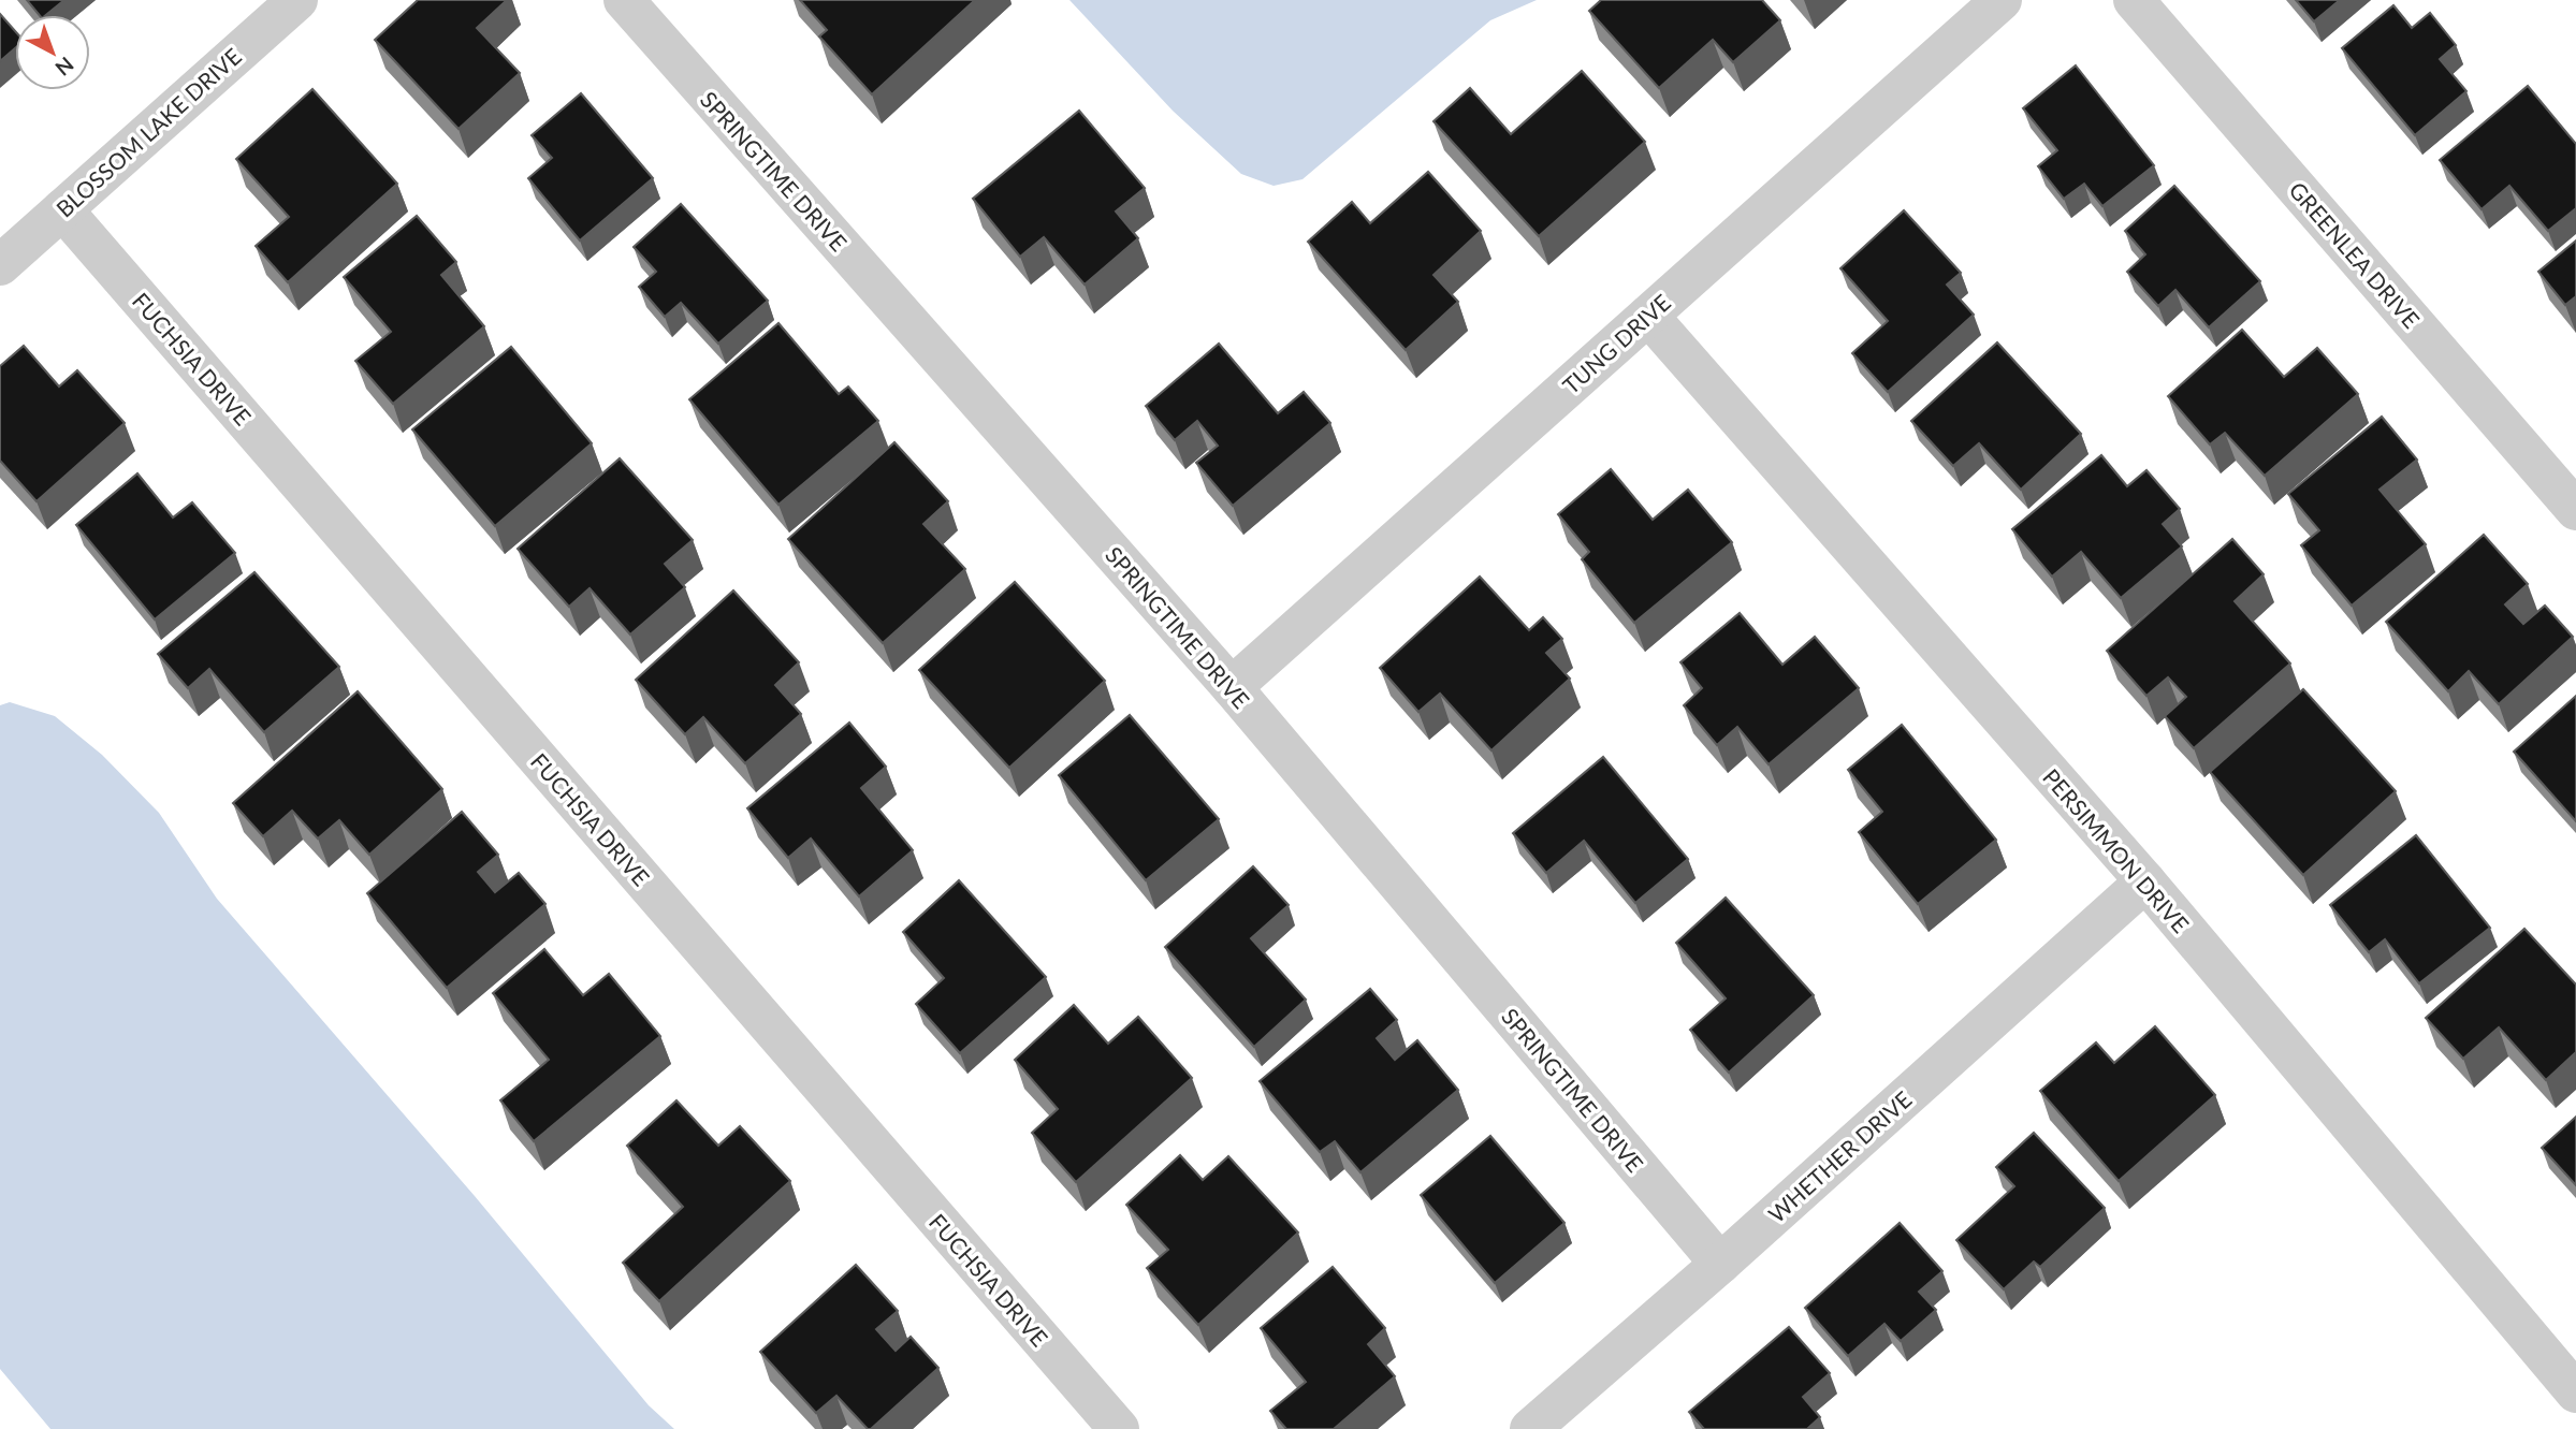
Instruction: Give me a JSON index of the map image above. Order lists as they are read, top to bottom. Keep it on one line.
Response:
{"streets":{"street":["BLOSSOM LAKE DRIVE","SPRINGTIME DRIVE","GREENLEA DRIVE","TUNG DRIVE","FUCHSIA DRIVE","PERSIMMON DRIVE","WHETHER DRIVE"]},"crossings":[["BLOSSOM LAKE DRIVE","FUCHSIA DRIVE"],["SPRINGTIME DRIVE","TUNG DRIVE"],["SPRINGTIME DRIVE","WHETHER DRIVE"],["TUNG DRIVE","PERSIMMON DRIVE"],["PERSIMMON DRIVE","WHETHER DRIVE"]],"north":"bottom right"}
